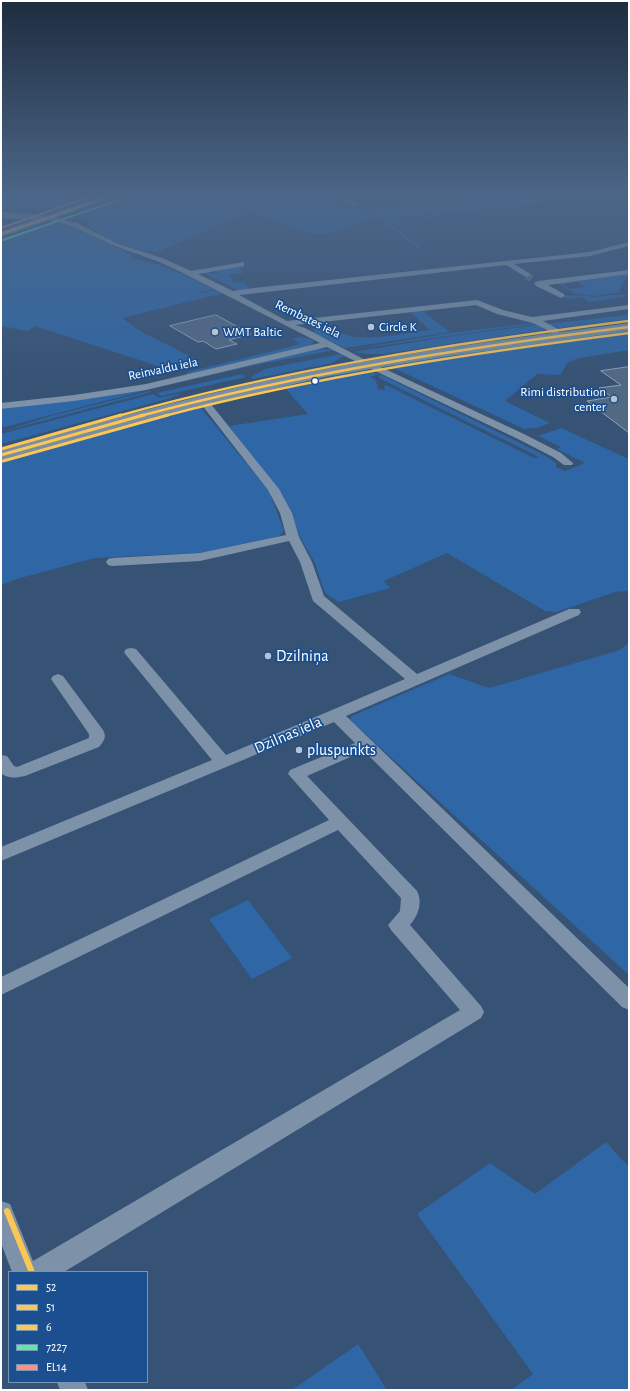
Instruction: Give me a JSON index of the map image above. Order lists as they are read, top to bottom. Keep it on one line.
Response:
{"streets":{"street":["Rembates iela","Reinvaldu iela","Dzilnas iela"]},"crossings":[["Rembates iela","Reinvaldu iela"]],"places":["Circle K","WMT Baltic","Rimi distribution center","Dzilniņa","pluspunkts"],"lines":["transit line 6","transit line 52","transit line 51"],"legend":["52","51","6","7227","EL14"]}
